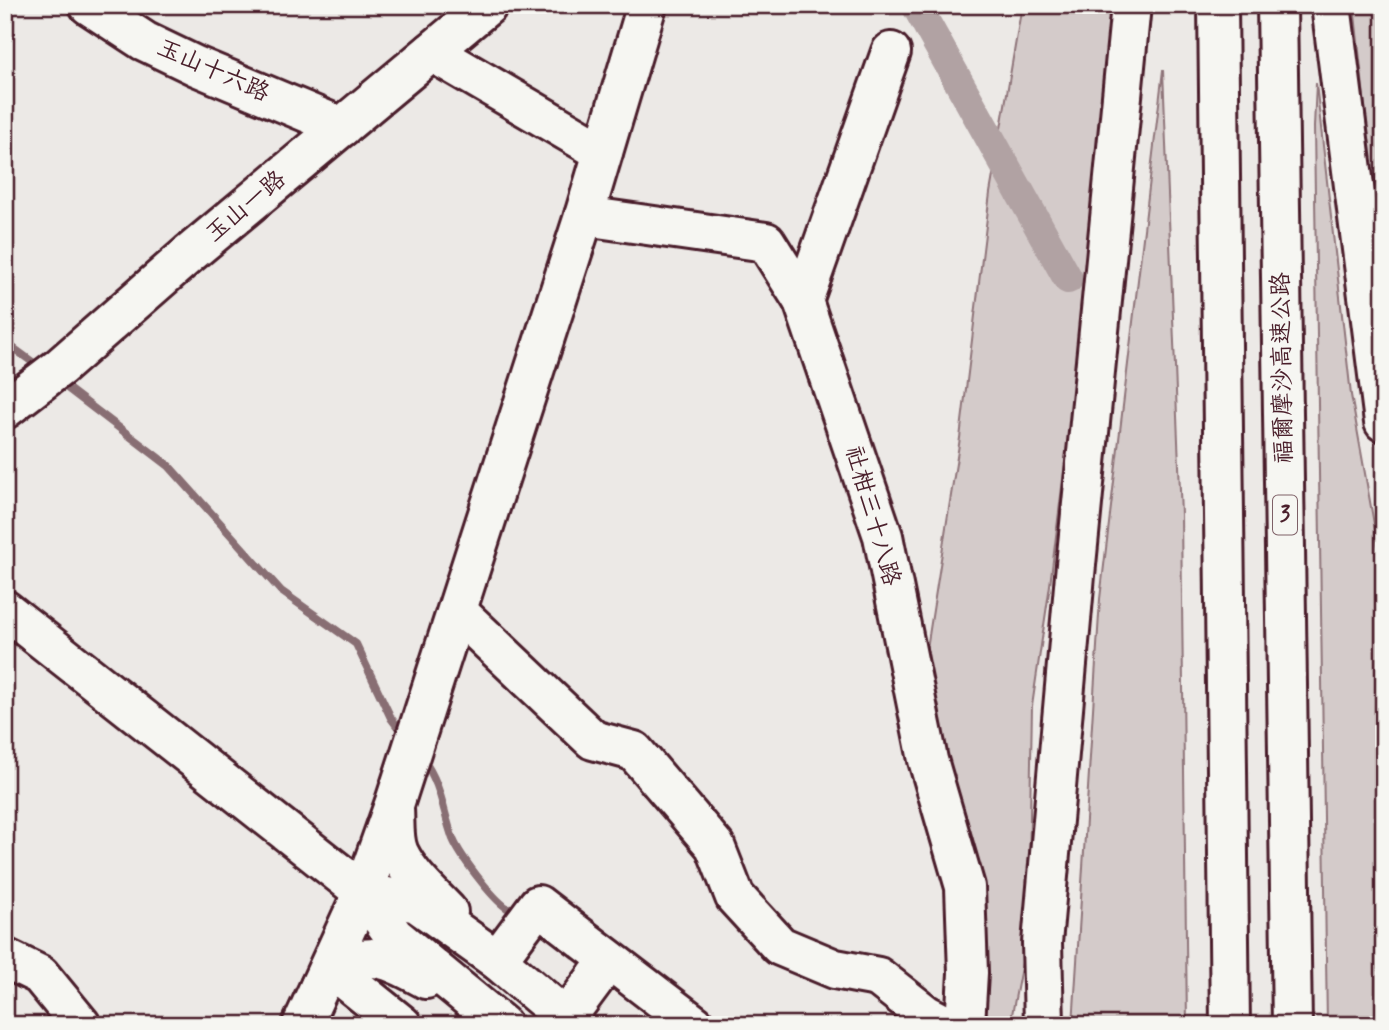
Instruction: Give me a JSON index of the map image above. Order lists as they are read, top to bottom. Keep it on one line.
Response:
{"streets":{"main road":["玉山十六路","玉山一路","福爾摩沙高速公路","3","社柑三十八路"]},"crossings":[["玉山十六路","玉山一路"]]}
